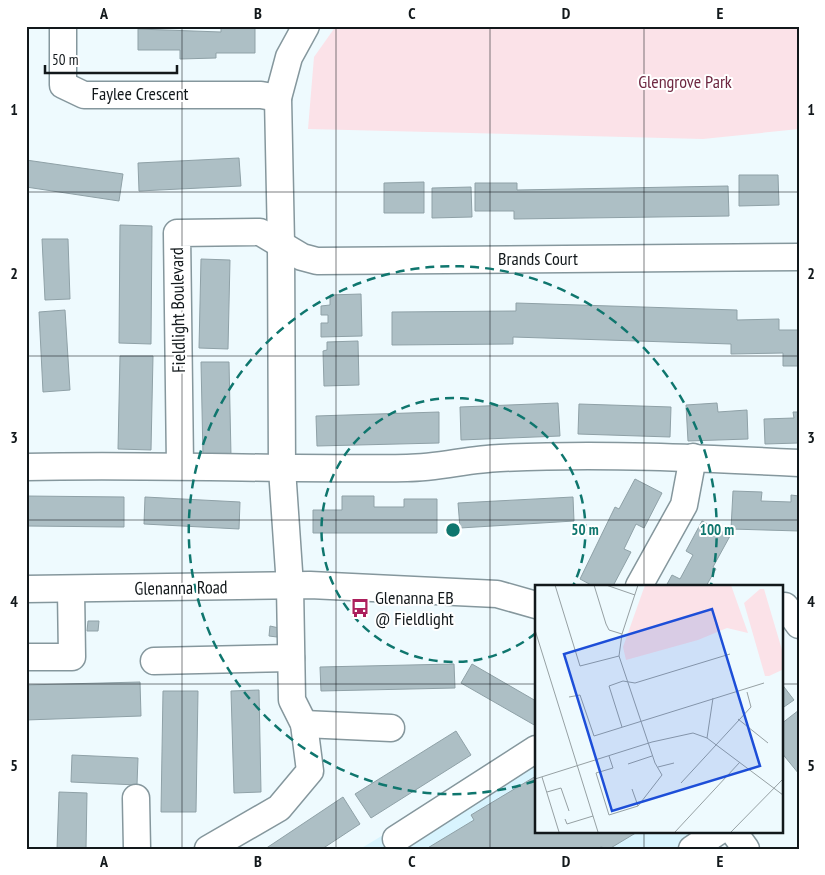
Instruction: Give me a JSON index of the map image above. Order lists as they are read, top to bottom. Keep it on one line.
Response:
{"streets":{"street":["Faylee Crescent","Brands Court","Fieldlight Boulevard","Glenanna Road"]},"crossings":[["Brands Court","Fieldlight Boulevard"]],"parks":["Glengrove Park"],"places":{"bus stop":["Glenanna EB @ Fieldlight"]},"scale_bar":"50 m","grid":{"columns":["A","B","C","D","E"],"rows":["1","2","3","4","5"]},"rings":["50 m","100 m"]}
